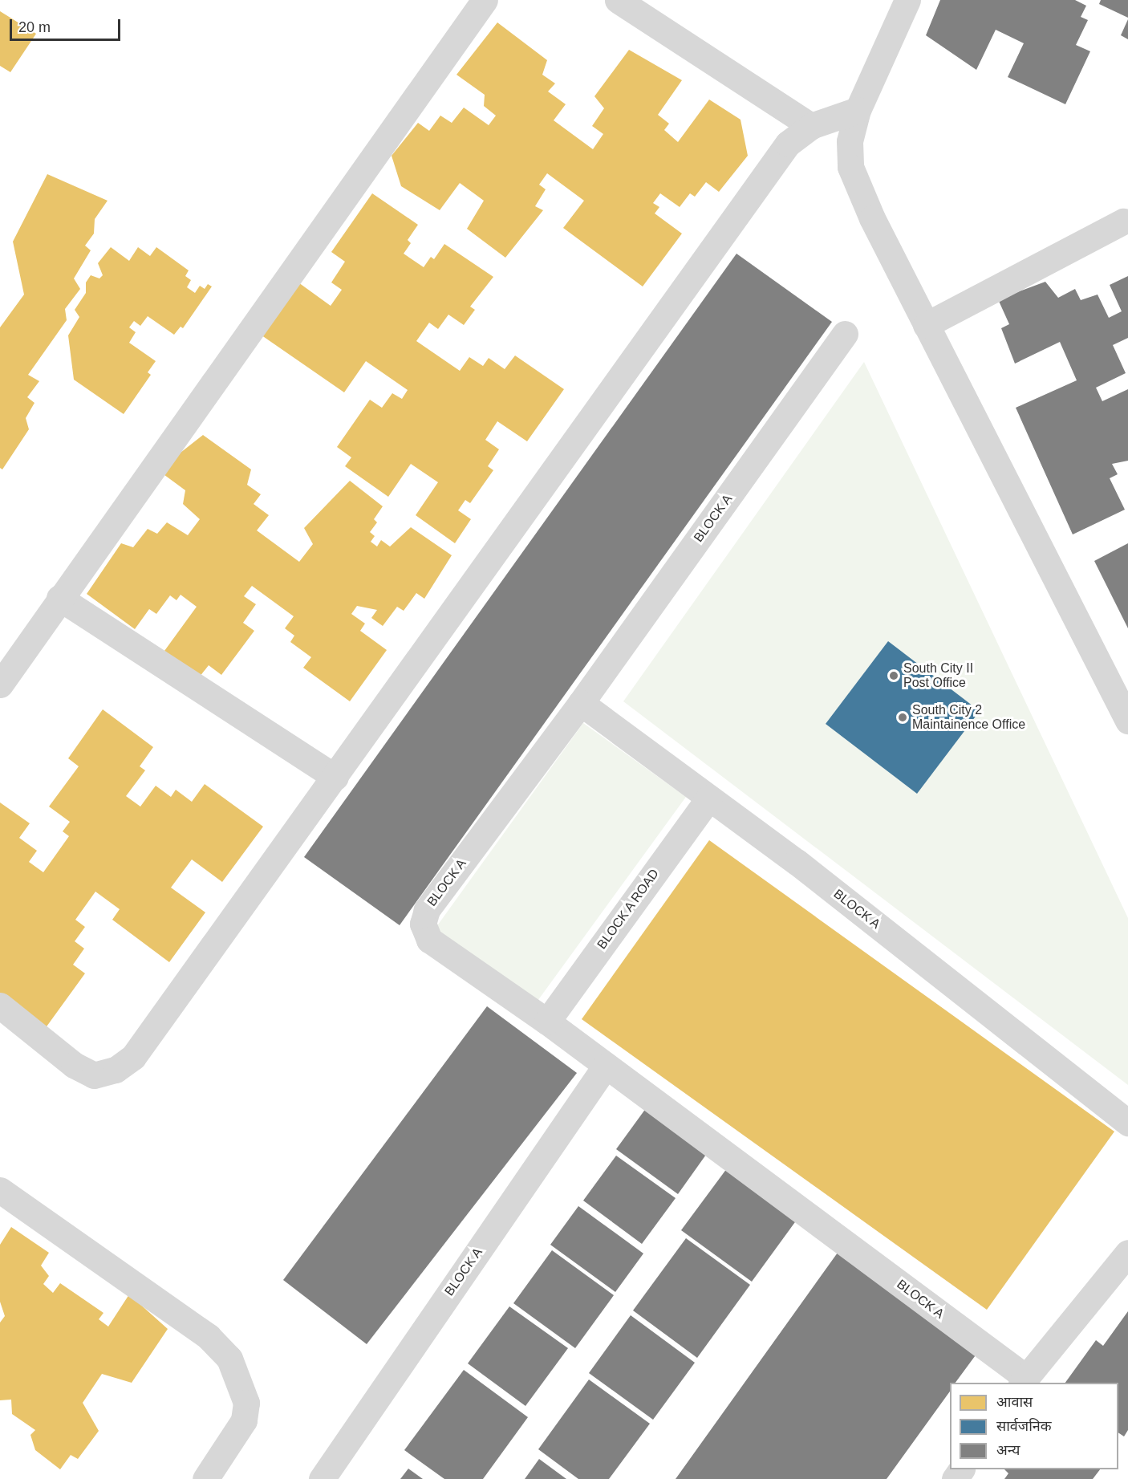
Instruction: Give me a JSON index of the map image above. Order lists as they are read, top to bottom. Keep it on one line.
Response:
{"streets":{"street":["BLOCK A","BLOCK A ROAD"]},"crossings":[["BLOCK A","BLOCK A ROAD"]],"places":["South City II Post Office","South City 2 Maintainence Office"],"legend":["आवास","सार्वजनिक","अन्य"],"scale_bar":"20 m"}
